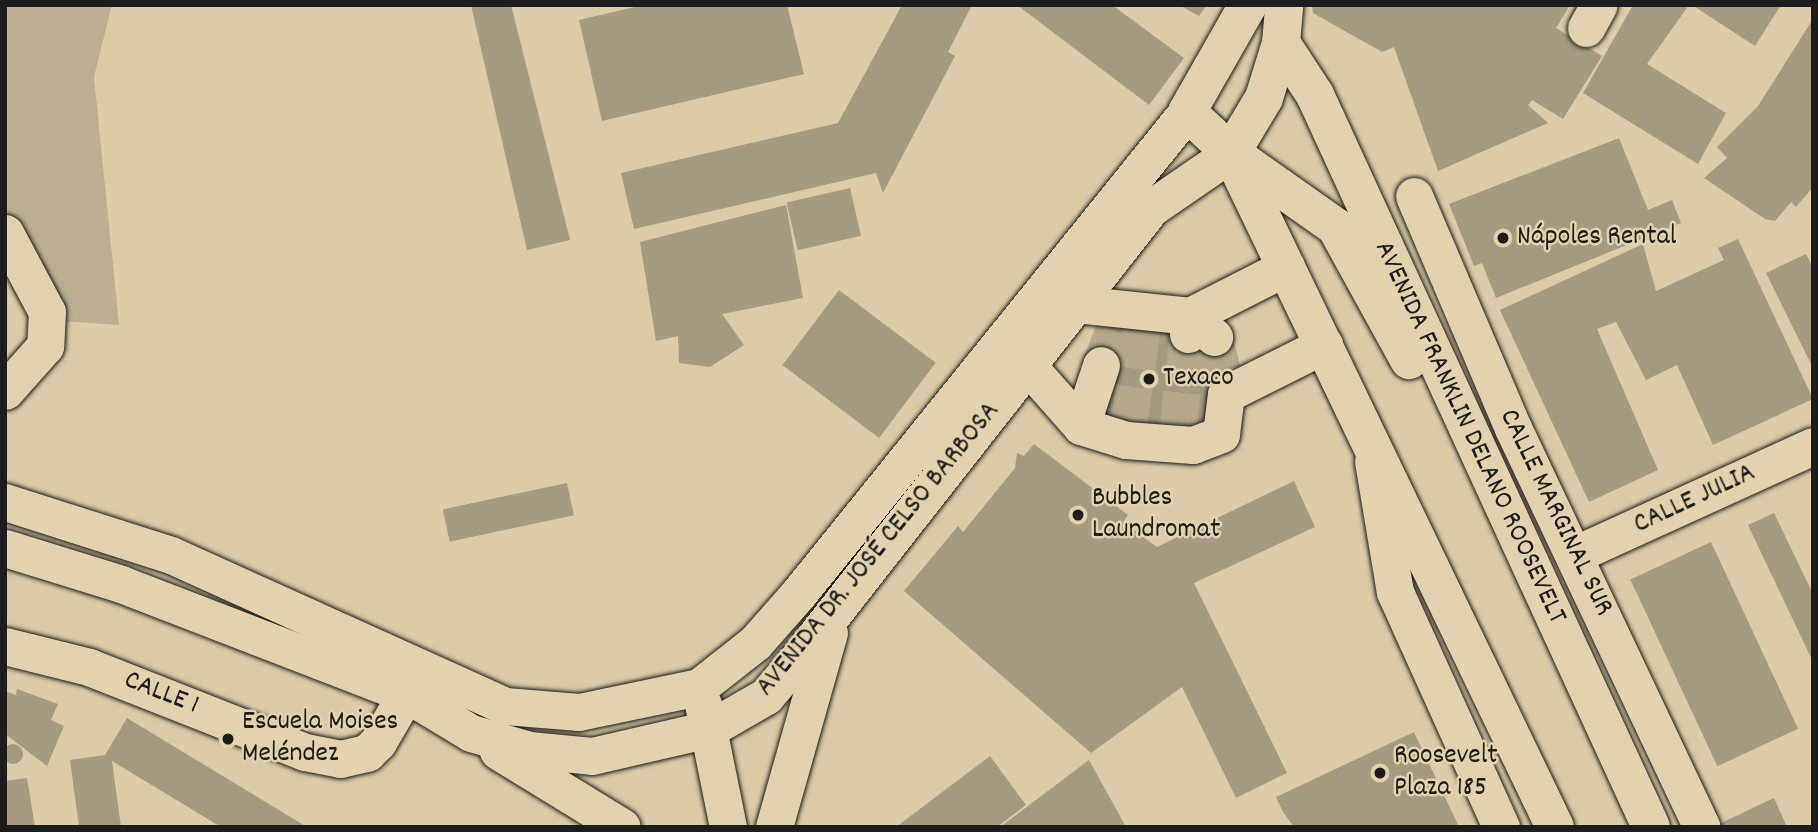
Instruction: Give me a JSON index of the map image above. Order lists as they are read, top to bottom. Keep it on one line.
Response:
{"streets":{"main road":["AVENIDA FRANKLIN DELANO ROOSEVELT","AVENIDA DR. JOSÉ CELSO BARBOSA"],"street":["CALLE JULIA","CALLE MARGINAL SUR","CALLE 1"]},"crossings":[["AVENIDA FRANKLIN DELANO ROOSEVELT","AVENIDA DR. JOSÉ CELSO BARBOSA"],["CALLE JULIA","CALLE MARGINAL SUR"],["AVENIDA DR. JOSÉ CELSO BARBOSA","CALLE 1"]],"places":["Nápoles Rental","Texaco","Bubbles Laundromat","Escuela Moises Meléndez","Roosevelt Plaza 185"]}
